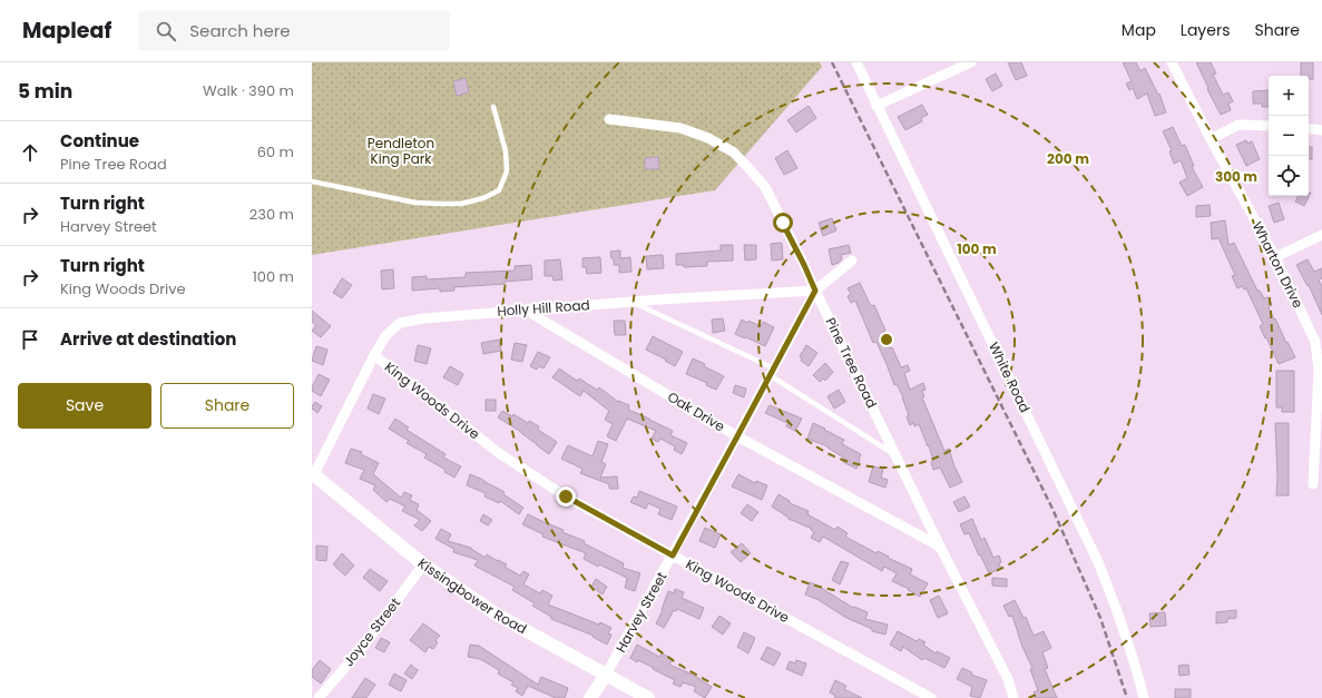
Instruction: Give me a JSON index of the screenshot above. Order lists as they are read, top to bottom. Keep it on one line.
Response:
{"streets":{"street":["Wharton Drive","Holly Hill Road","Pine Tree Road","White Road","King Woods Drive","Oak Drive","Kissingbower Road","Harvey Street","Joyce Street"]},"crossings":[["Holly Hill Road","Pine Tree Road"],["Holly Hill Road","King Woods Drive"],["Holly Hill Road","Oak Drive"],["Holly Hill Road","Kissingbower Road"],["Holly Hill Road","Harvey Street"],["Pine Tree Road","Oak Drive"],["Pine Tree Road","Harvey Street"],["King Woods Drive","Harvey Street"],["Oak Drive","Harvey Street"],["Kissingbower Road","Harvey Street"],["Kissingbower Road","Joyce Street"]],"parks":["Pendleton King Park"],"page":{"header":"Mapleaf","search":"Search here","nav":["Map","Layers","Share"],"heading":["5 min","Walk · 390 m"],"map_buttons":["+","−"],"list":[["Continue","Pine Tree Road","60 m"],["Turn right","Harvey Street","230 m"],["Turn right","King Woods Drive","100 m"],"Arrive at destination"],"buttons":["Save","Share"]},"rings":["200 m","300 m","100 m"]}
